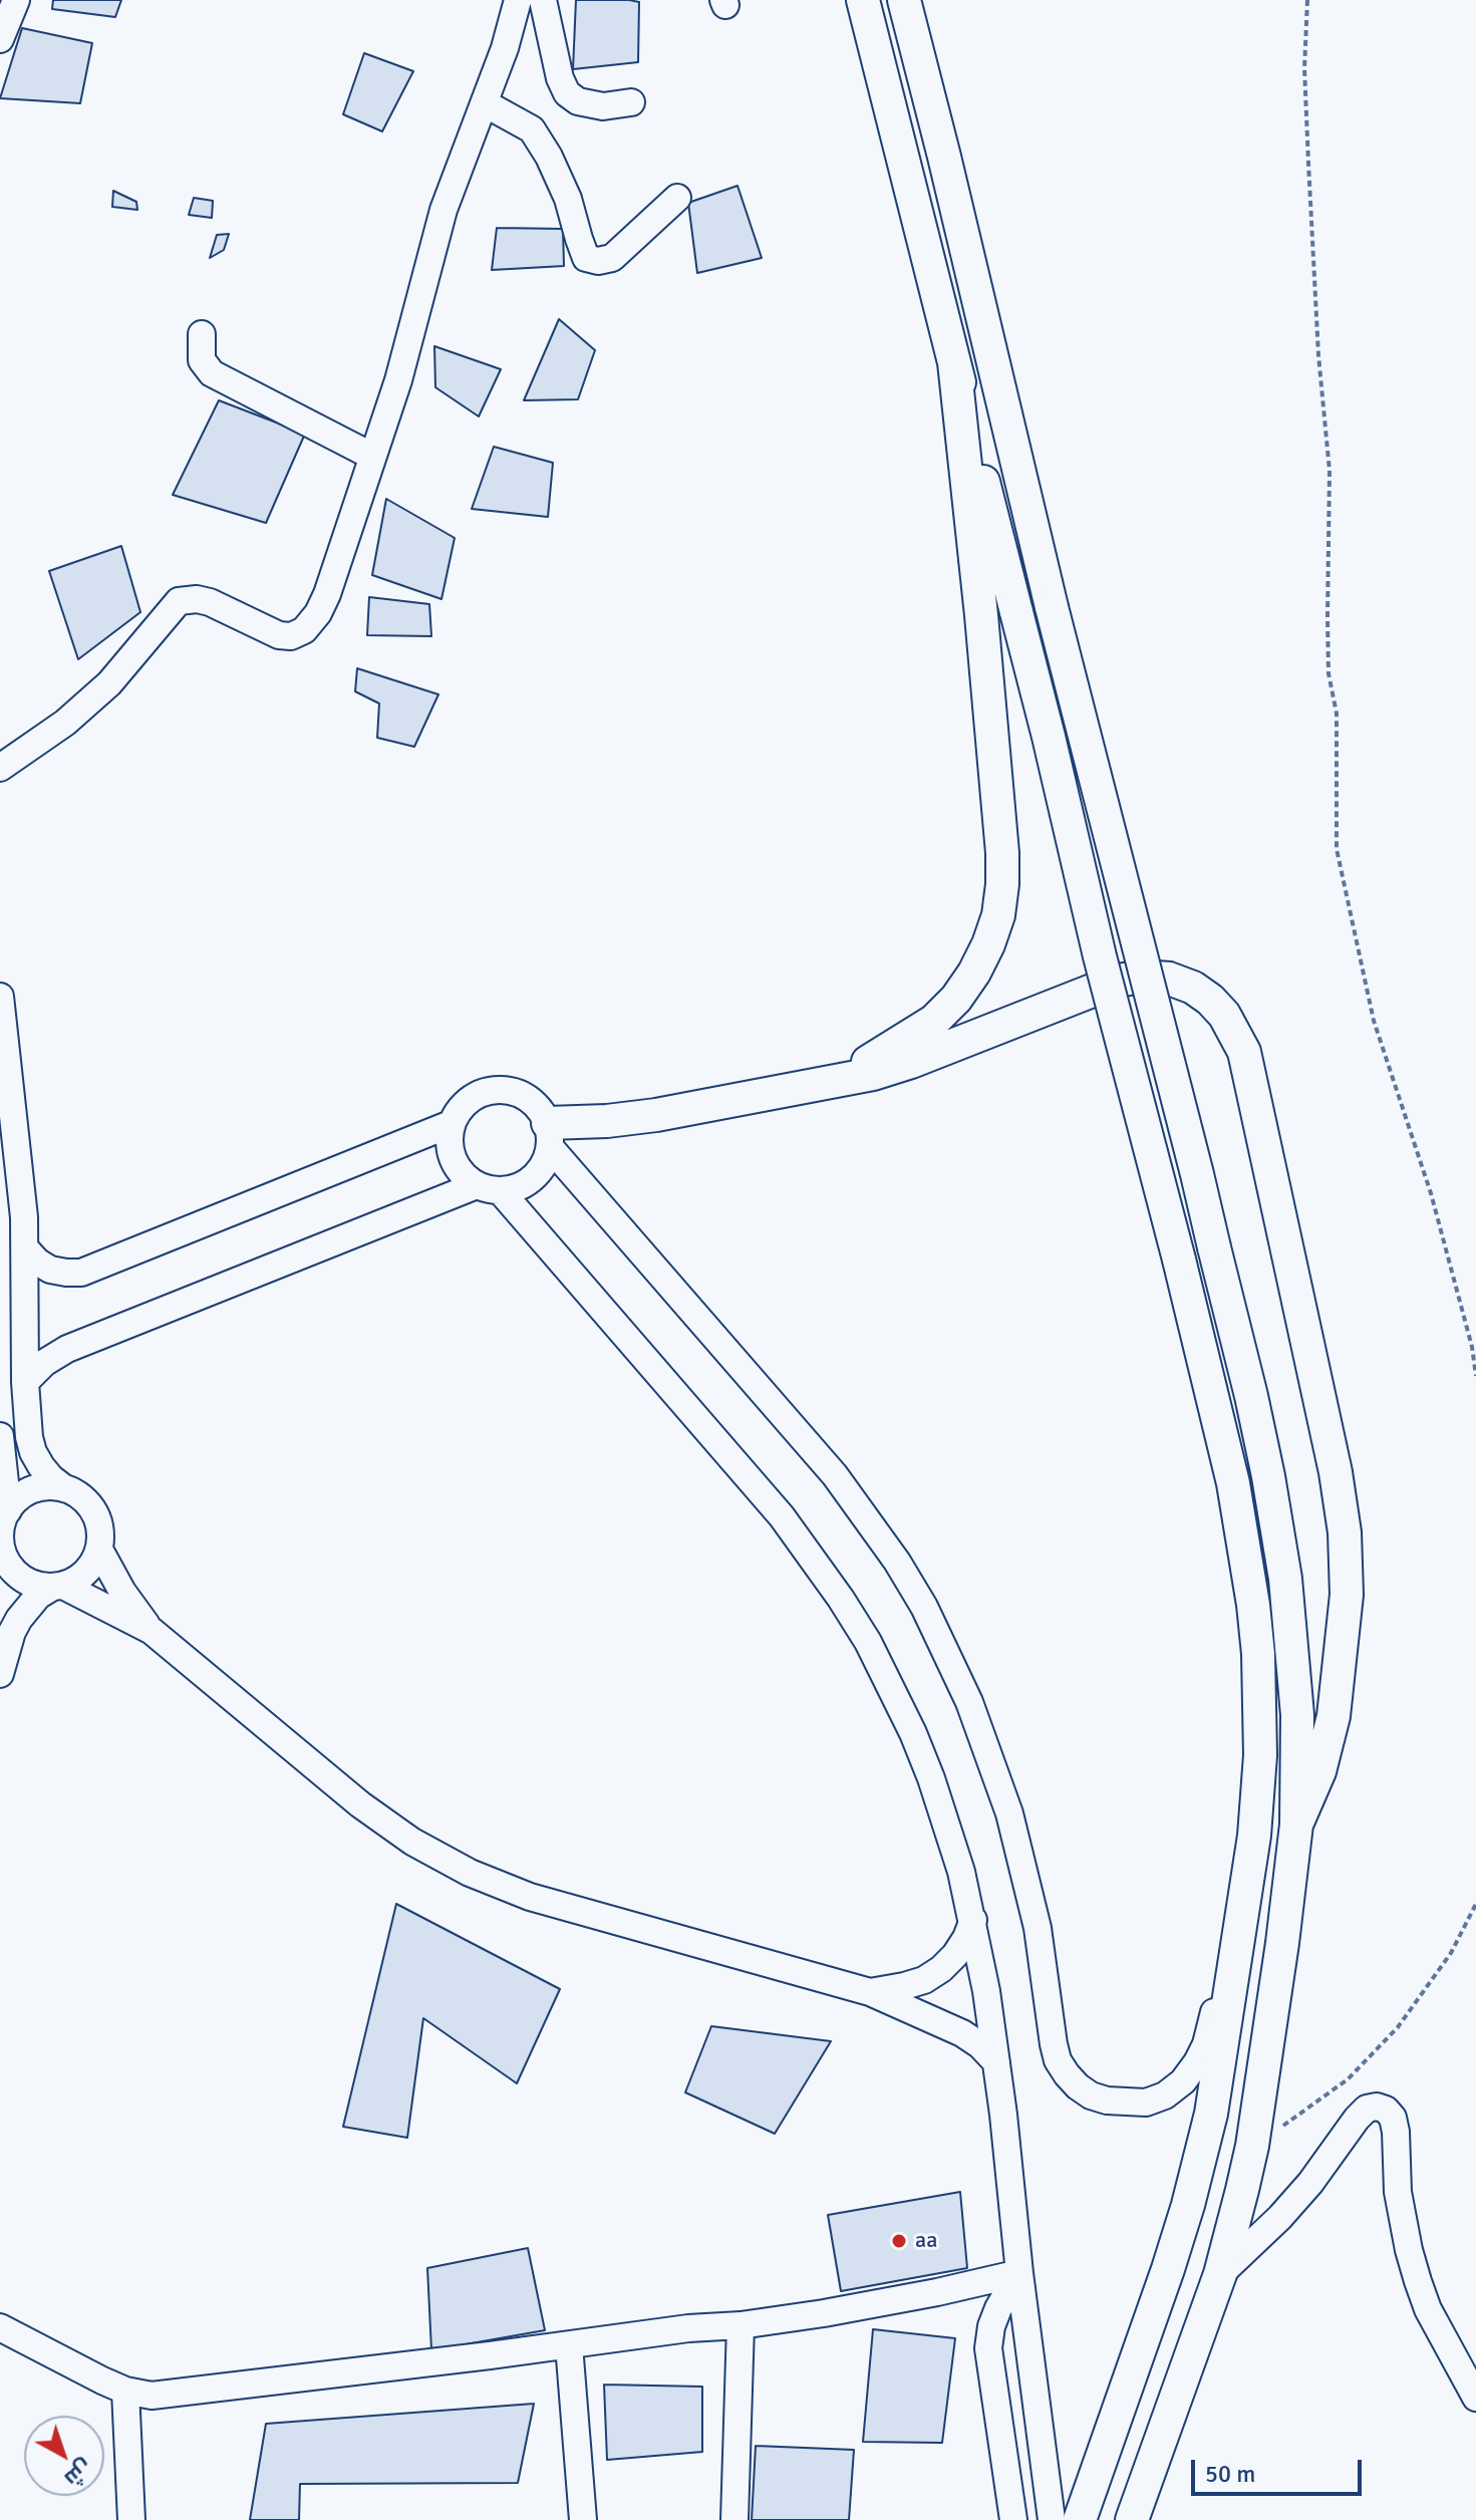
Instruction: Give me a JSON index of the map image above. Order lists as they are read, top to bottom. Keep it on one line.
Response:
{"places":["aa"],"scale_bar":"50 m","north":"bottom right"}
